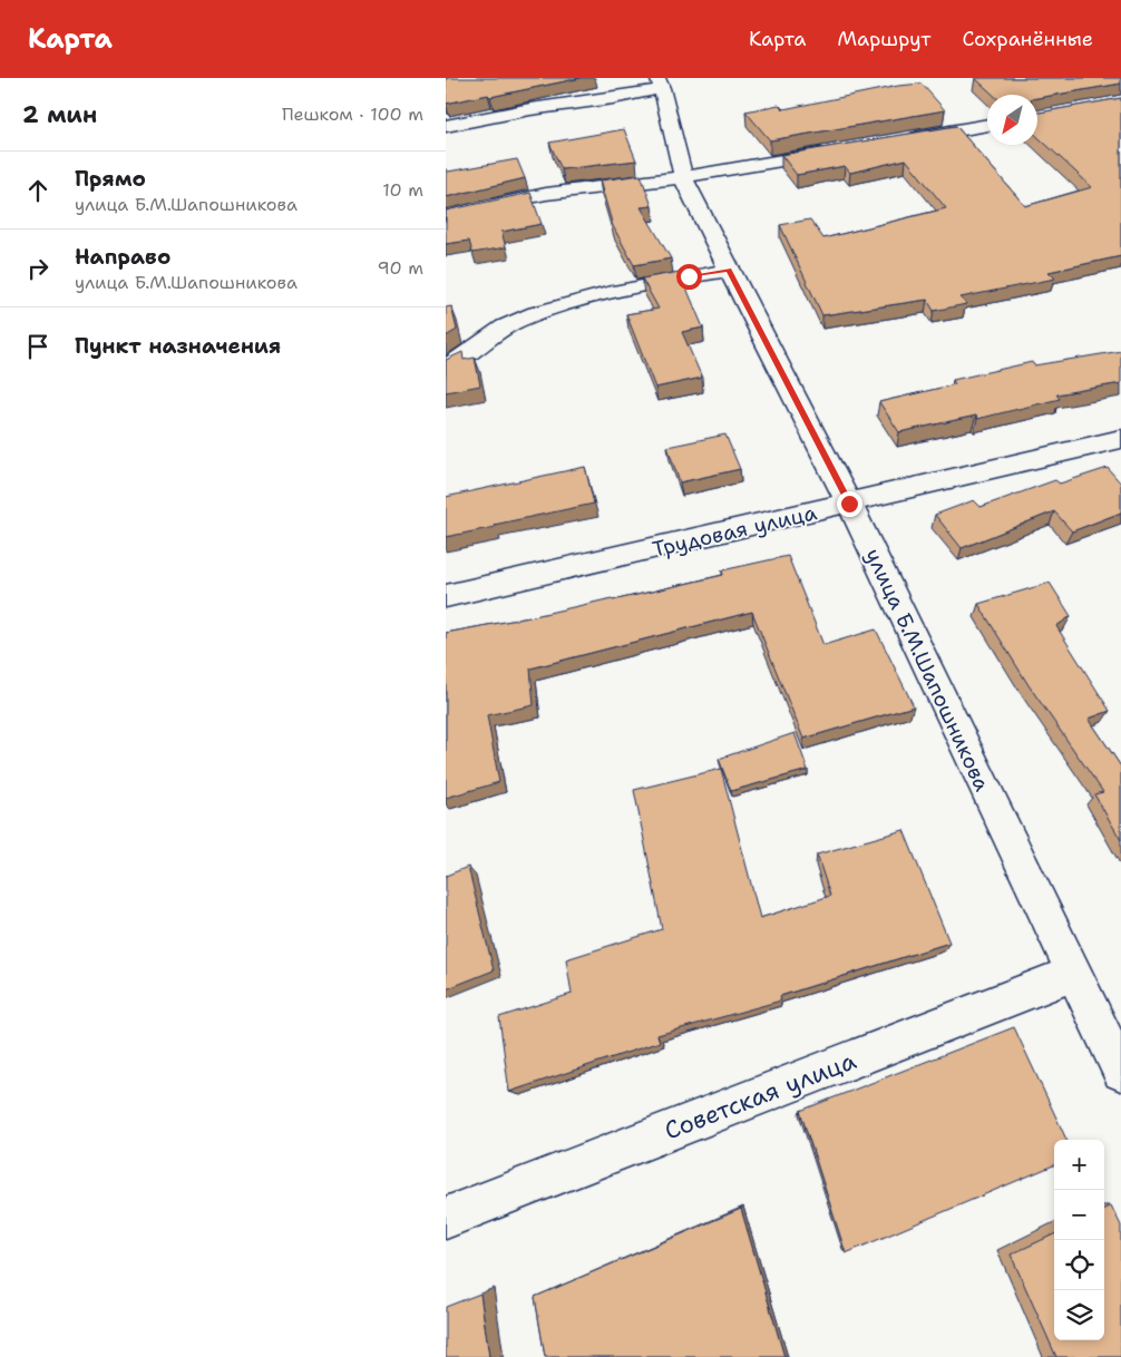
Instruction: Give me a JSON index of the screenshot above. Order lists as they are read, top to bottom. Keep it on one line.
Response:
{"streets":{"street":["Трудовая улица","улица Б.М.Шапошникова","Советская улица"]},"crossings":[["Трудовая улица","улица Б.М.Шапошникова"],["улица Б.М.Шапошникова","Советская улица"]],"north":"bottom left","page":{"header":"Карта","nav":["Карта","Маршрут","Сохранённые"],"heading":["2 мин","Пешком · 100 m"],"list":[["Прямо","улица Б.М.Шапошникова","10 m"],["Направо","улица Б.М.Шапошникова","90 m"],"Пункт назначения"],"map_buttons":["+","−"]}}
